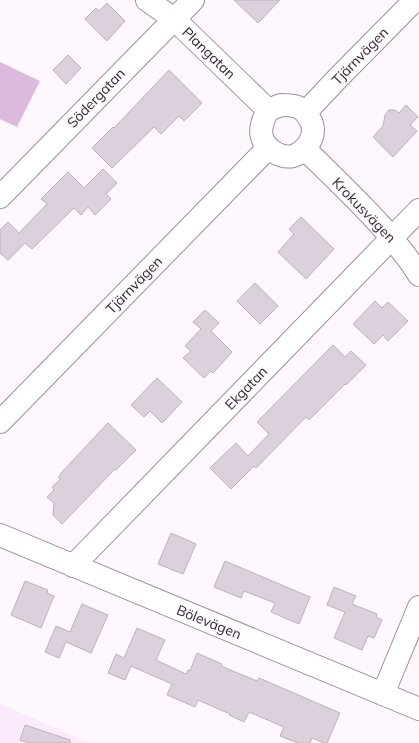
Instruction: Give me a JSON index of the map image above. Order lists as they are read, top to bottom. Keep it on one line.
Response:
{"streets":{"street":["Plangatan","Tjärnvägen","Södergatan","Krokusvägen","Ekgatan","Bölevägen"]},"crossings":[["Plangatan","Tjärnvägen"],["Plangatan","Södergatan"],["Plangatan","Krokusvägen"],["Tjärnvägen","Krokusvägen"],["Krokusvägen","Ekgatan"],["Ekgatan","Bölevägen"]]}
